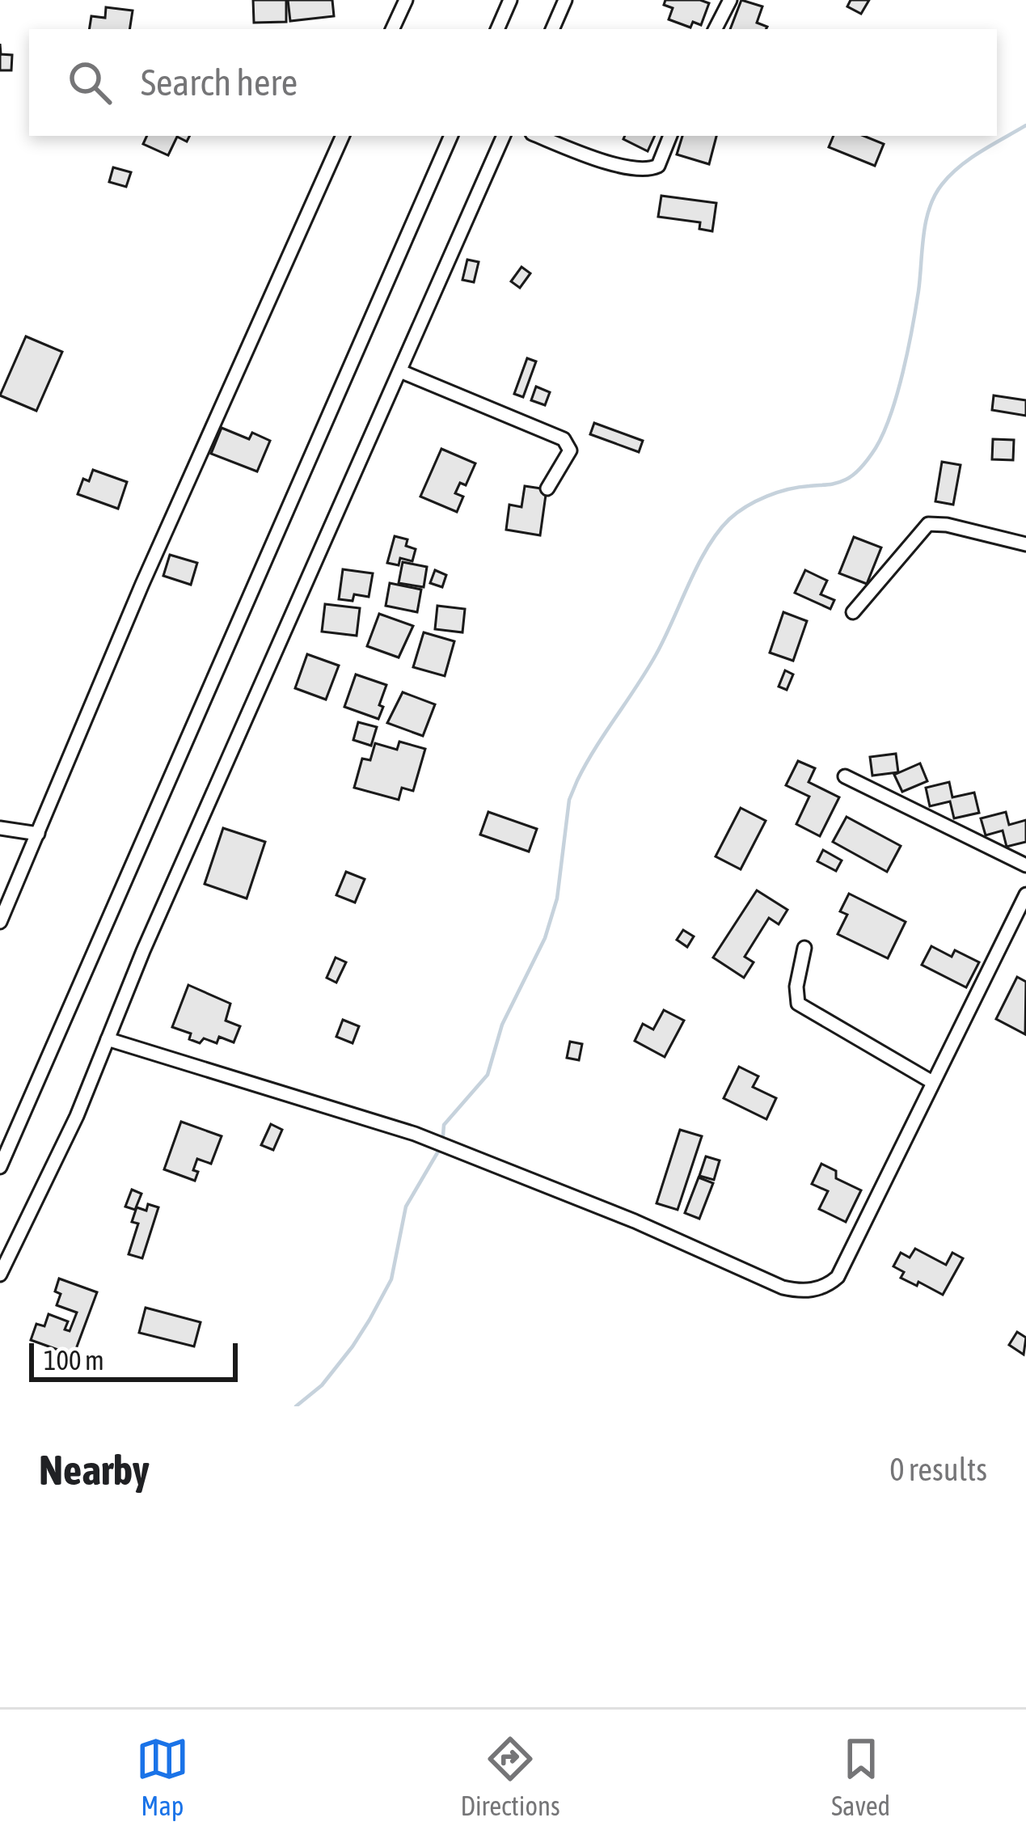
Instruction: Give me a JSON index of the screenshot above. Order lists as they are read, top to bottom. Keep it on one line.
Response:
{"scale_bar":"100 m","page":{"search":"Search here","scale":"100 m","heading":["Nearby","0 results"],"nav":["Map","Directions","Saved"]}}
